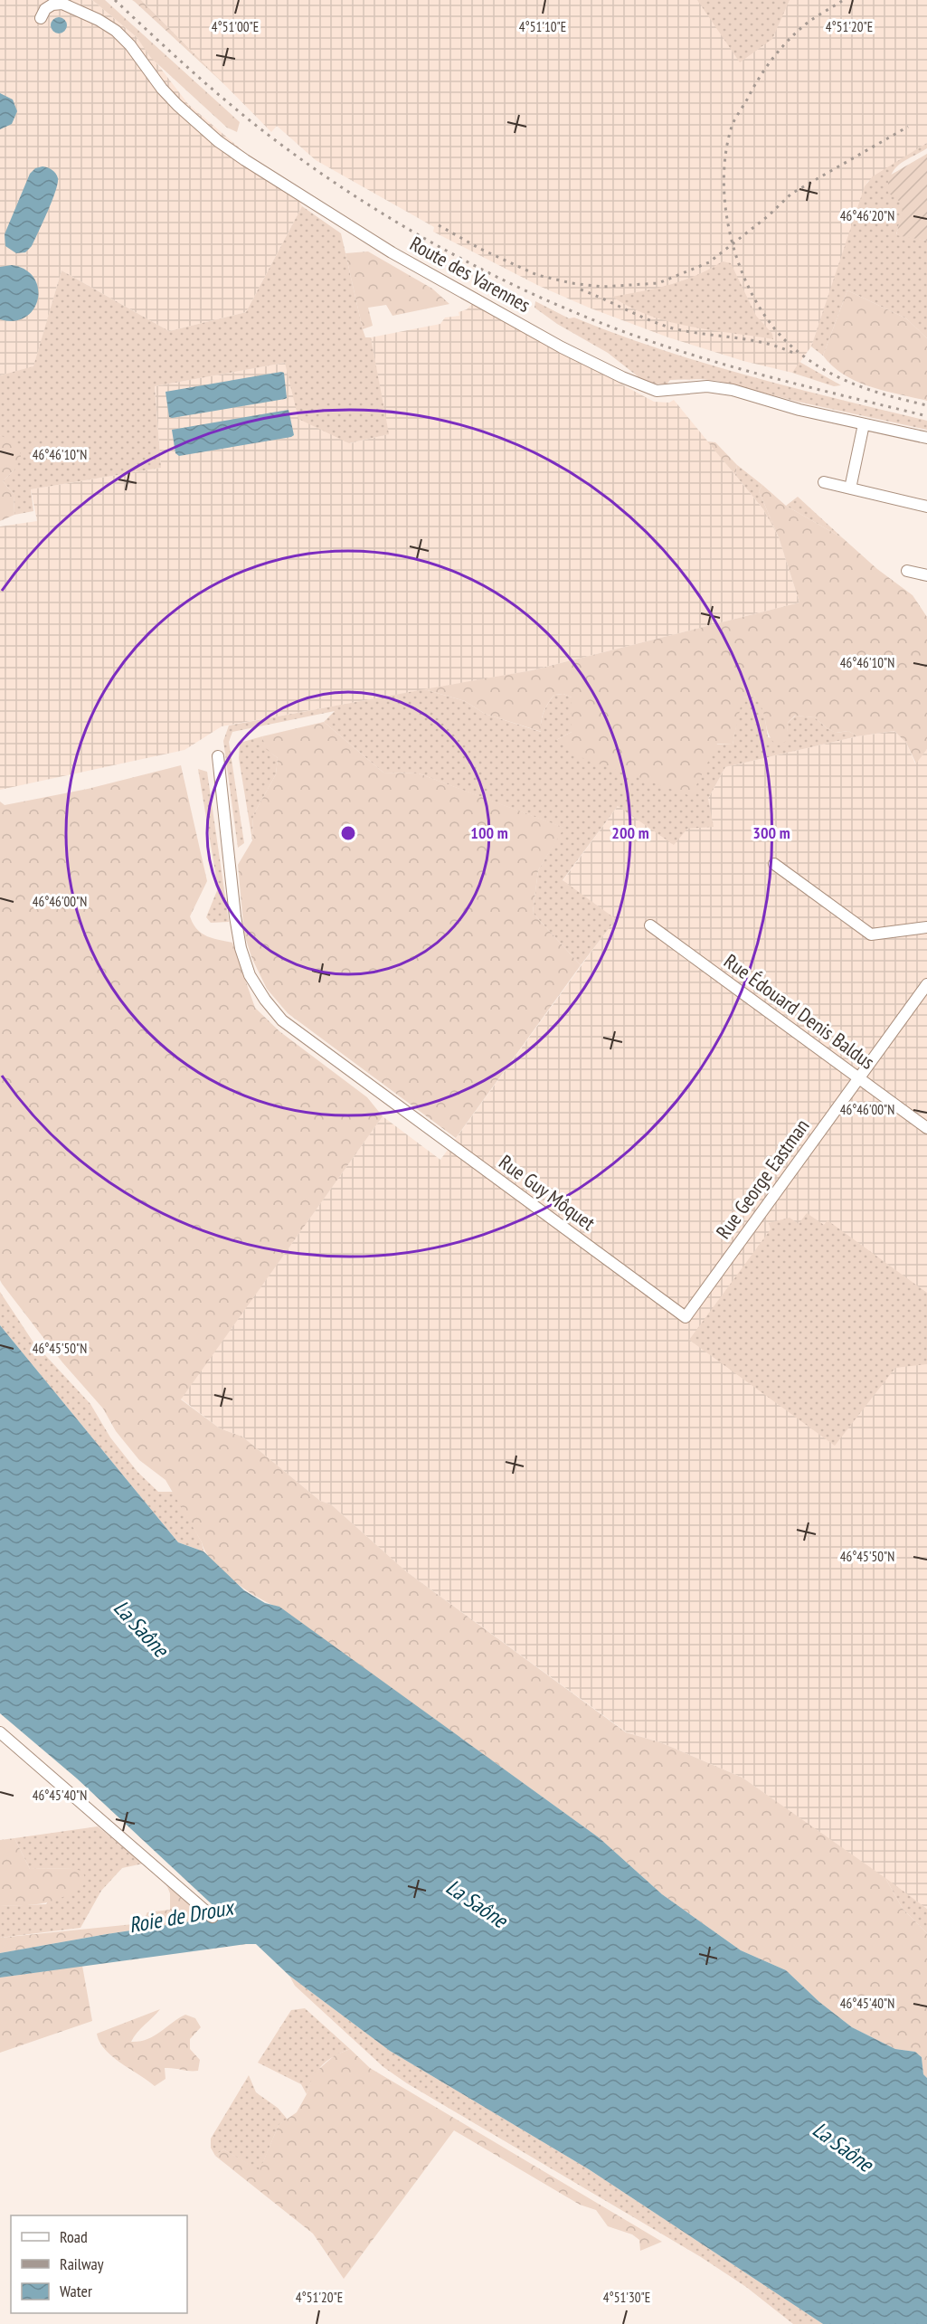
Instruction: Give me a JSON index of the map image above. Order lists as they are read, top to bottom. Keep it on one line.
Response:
{"streets":{"street":["Route des Varennes","Rue Édouard Denis Baldus","Rue George Eastman","Rue Guy Môquet"]},"crossings":[["Rue Édouard Denis Baldus","Rue George Eastman"],["Rue George Eastman","Rue Guy Môquet"]],"water":["La Saône","Roie de Droux"],"legend":["Road","Railway","Water"],"coordinates":["4°51'10\"E","4°51'20\"E","4°51'00\"E","46°46'20\"N","46°46'10\"N","46°46'00\"N","46°45'50\"N","46°45'40\"N","4°51'30\"E"],"rings":["100 m","200 m","300 m"]}
